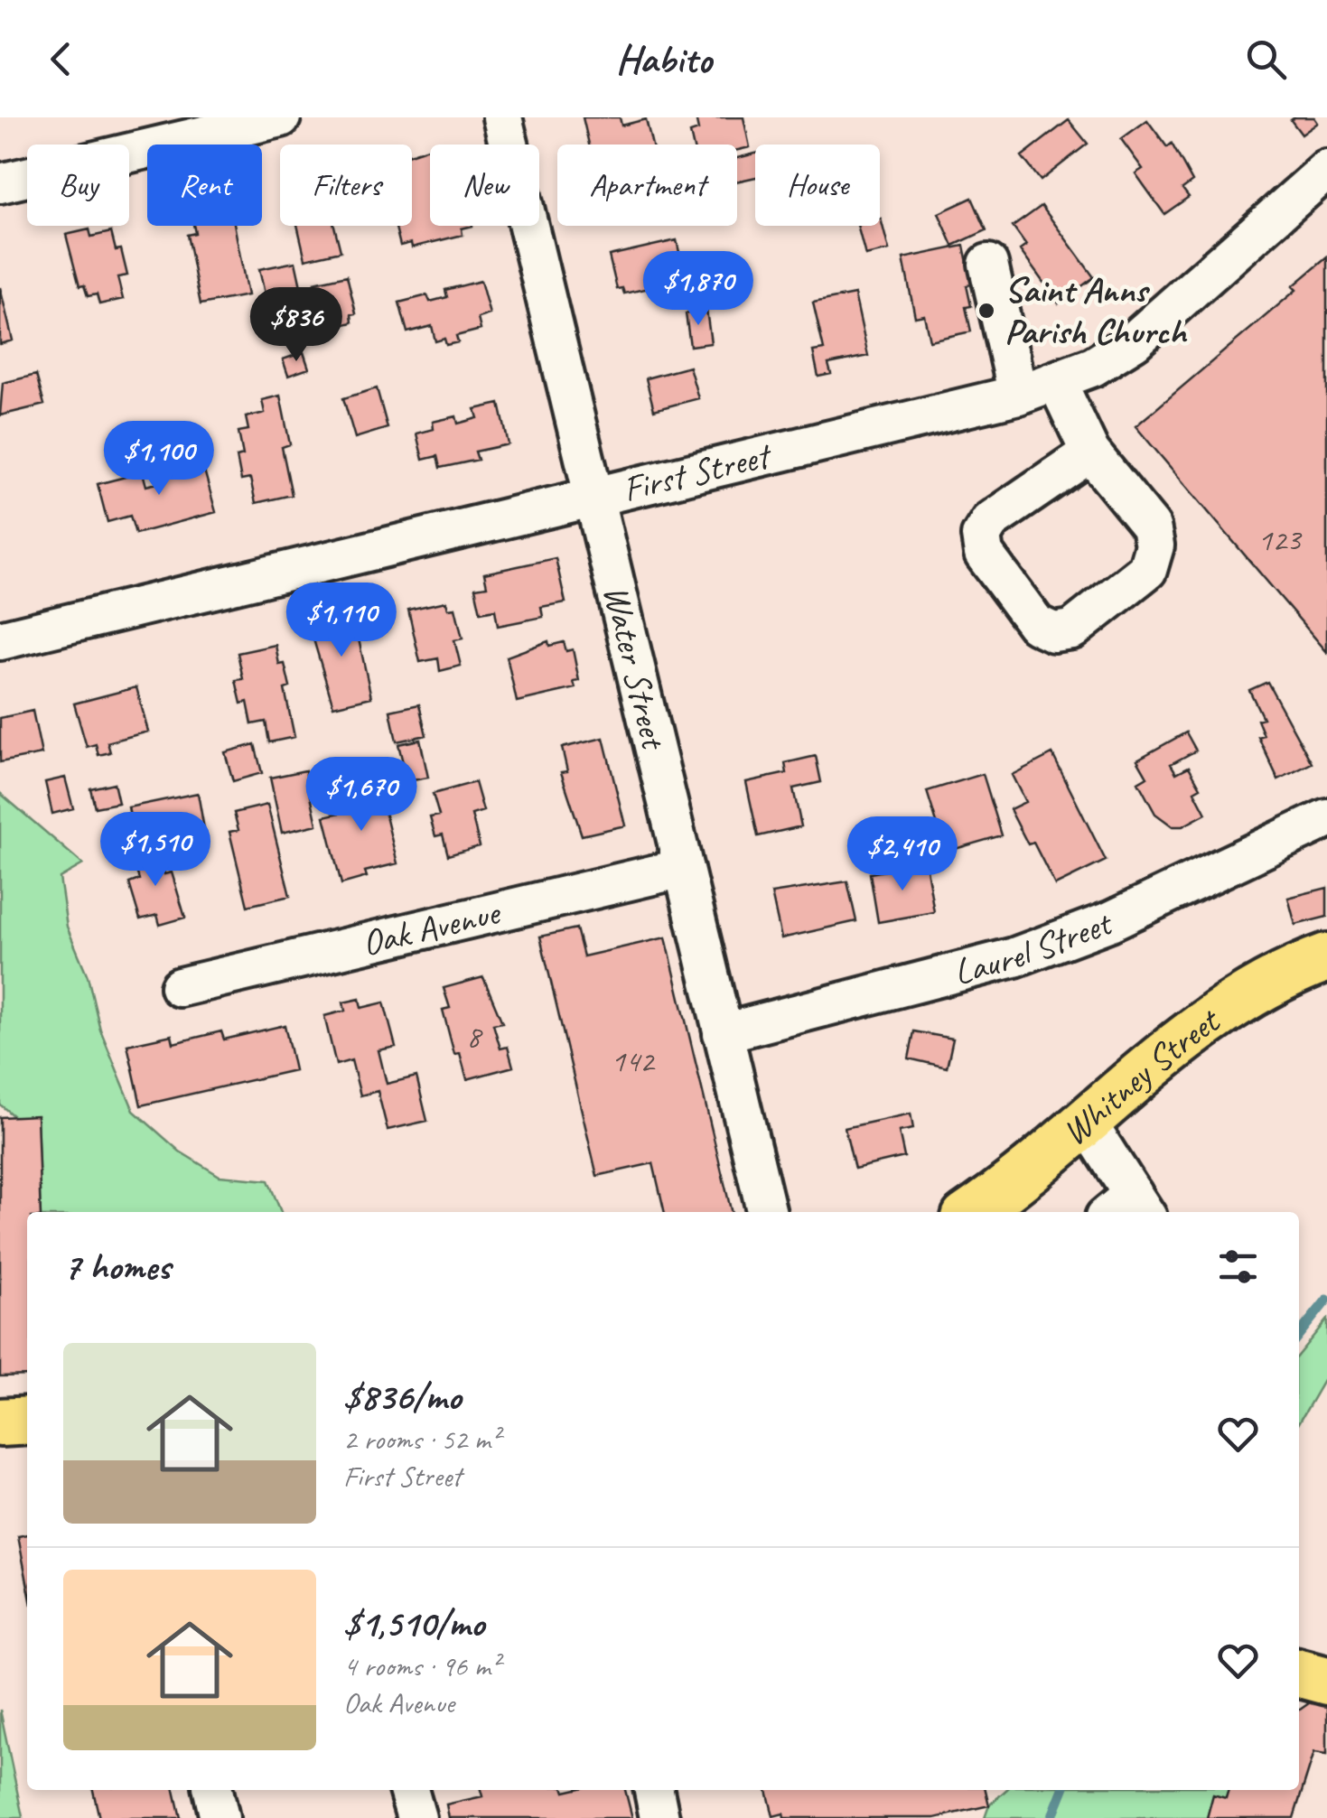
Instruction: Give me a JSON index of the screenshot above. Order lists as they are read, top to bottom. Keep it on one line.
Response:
{"streets":{"main road":["Whitney Street"],"street":["First Street","Water Street","Oak Avenue","Laurel Street"]},"crossings":[["First Street","Water Street"],["Water Street","Oak Avenue"],["Water Street","Laurel Street"]],"places":["Saint Anns Parish Church"],"house_numbers":["123","8","142"],"page":{"header":"Habito","chip":["Buy","Rent","Filters","New","Apartment","House"],"price":["$1,870","$836","$1,100","$1,110","$1,670","$1,510","$2,410"],"heading":"7 homes","list":[{"name":"$836/mo","note":"2 rooms · 52 m² · First Street"},{"name":"$1,510/mo","note":"4 rooms · 96 m² · Oak Avenue"}]}}
